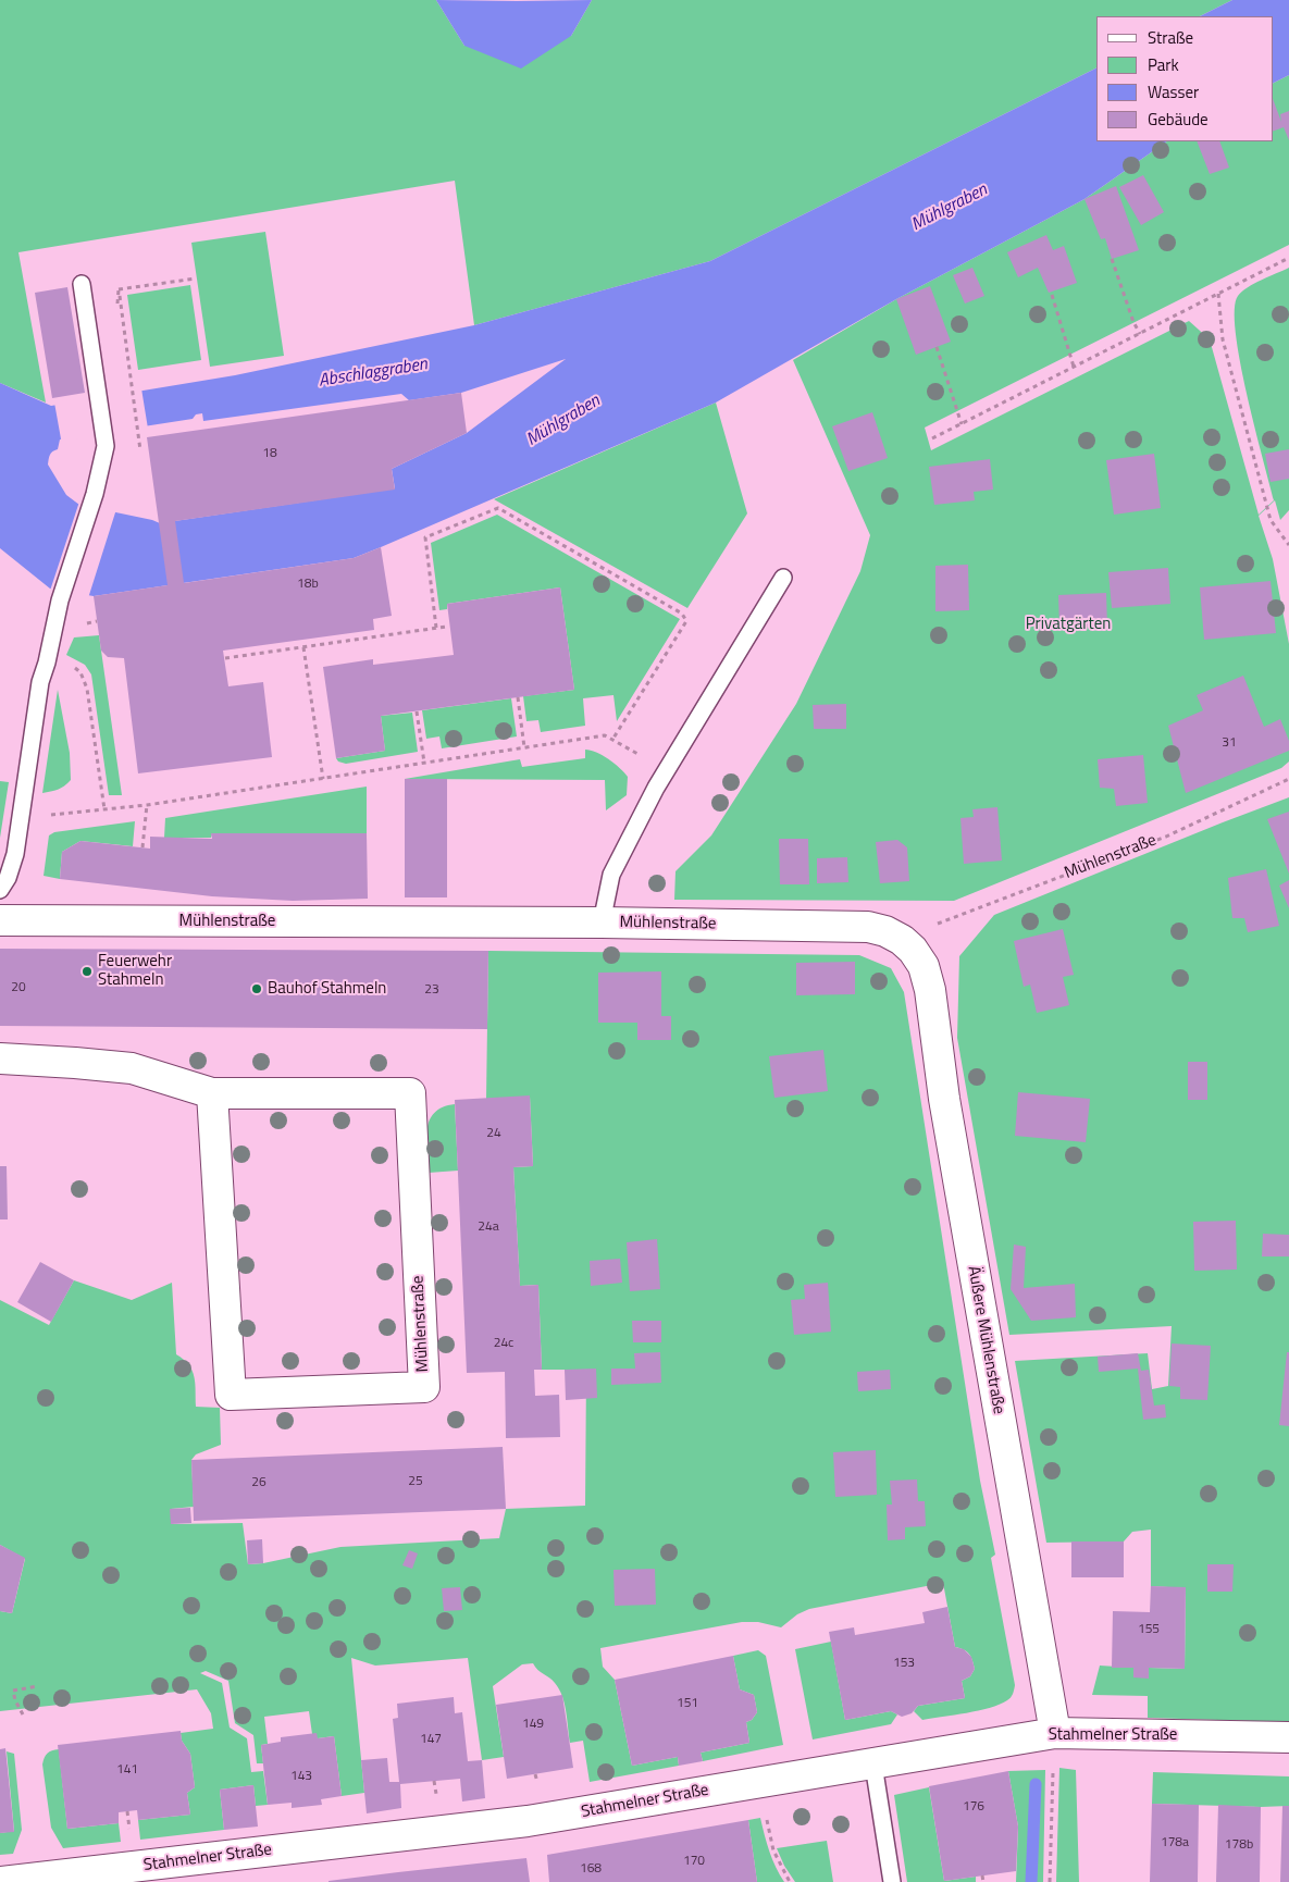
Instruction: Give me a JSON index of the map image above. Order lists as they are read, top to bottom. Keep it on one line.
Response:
{"streets":{"street":["Mühlenstraße","Äußere Mühlenstraße","Stahmelner Straße"]},"crossings":[["Mühlenstraße","Äußere Mühlenstraße"],["Äußere Mühlenstraße","Stahmelner Straße"]],"water":["Mühlgraben","Abschlaggraben"],"parks":["Privatgärten"],"places":["Feuerwehr Stahmeln","Bauhof Stahmeln"],"house_numbers":["18","18b","31","20","23","24","24a","24c","25","26","155","153","151","149","147","141","143","176","178a","178b","170","168"],"legend":["Straße","Park","Wasser","Gebäude"]}
